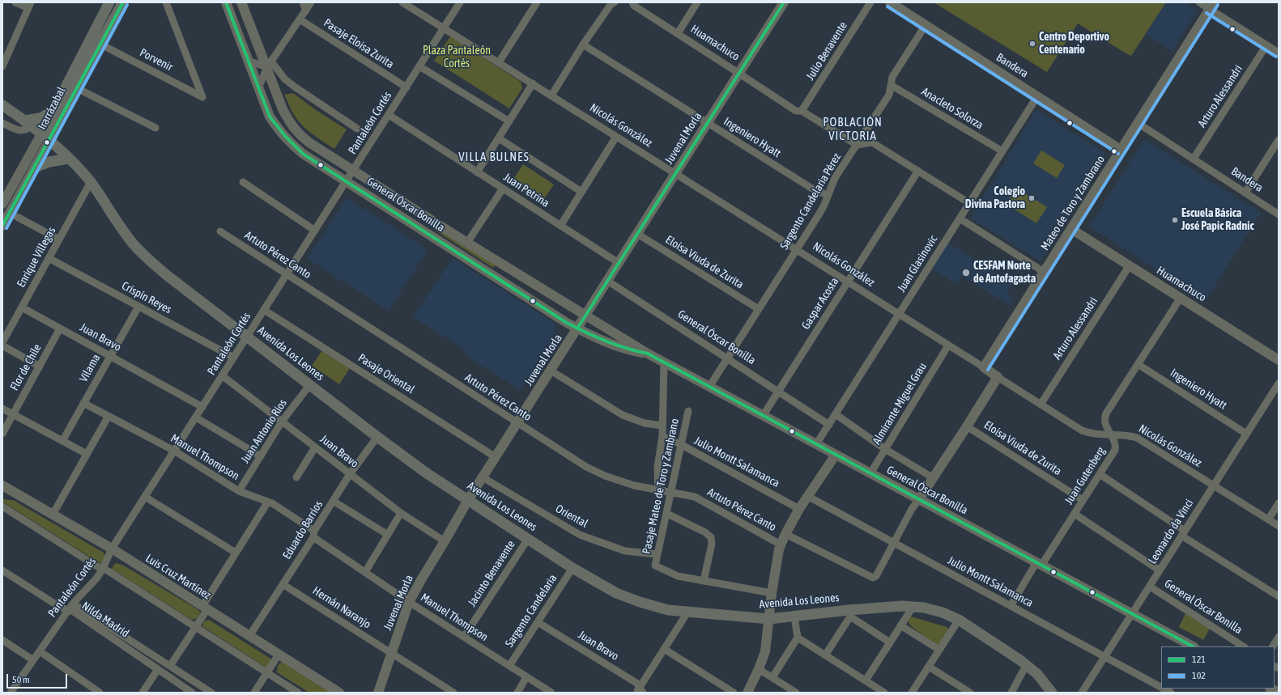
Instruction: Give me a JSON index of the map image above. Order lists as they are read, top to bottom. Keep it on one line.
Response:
{"streets":{"main road":["Irarrázabal","Avenida Los Leones"],"street":["Huamachuco","Pasaje Eloisa Zurita","Julio Benavente","Porvenir","Bandera","Arturo Alessandri","Anacleto Solorza","Pantaleón Cortés","Nicolás González","Ingeniero Hyatt","Juvenal Morla","Juan Petrina","Sargento Candelaria Pérez","Mateo de Toro y Zambrano","General Óscar Bonilla","Artuto Pérez Canto","Enrique Villegas","Eloísa Viuda de Zurita","Juan Glasinovic","Crispín Reyes","Gaspar Acosta","Juan Bravo","Flor de Chile","Vilama","Pasaje Oriental","Almirante Miguel Grau","Juan Antonio Ríos","Manuel Thompson","Julio Montt Salamanca","Juan Gutenberg","Pasaje Mateo de Toro y Zambrano","Oriental","Eduardo Barrios","Leonardo da Vinci","Jacinto Benavente","Luis Cruz Martínez","Hernán Naranjo","Sargento Candelaria","Nilda Madrid"]},"crossings":[["Huamachuco","Julio Benavente"],["Huamachuco","Arturo Alessandri"],["Huamachuco","Juvenal Morla"],["Huamachuco","Sargento Candelaria Pérez"],["Huamachuco","Mateo de Toro y Zambrano"],["Huamachuco","Juan Gutenberg"],["Pasaje Eloisa Zurita","Pantaleón Cortés"],["Porvenir","Irarrázabal"],["Bandera","Arturo Alessandri"],["Bandera","Sargento Candelaria Pérez"],["Bandera","Mateo de Toro y Zambrano"],["Bandera","Juan Glasinovic"],["Arturo Alessandri","Nicolás González"],["Irarrázabal","Avenida Los Leones"],["Anacleto Solorza","Sargento Candelaria Pérez"],["Anacleto Solorza","Juan Glasinovic"],["Pantaleón Cortés","Nicolás González"],["Pantaleón Cortés","Juan Petrina"],["Pantaleón Cortés","General Óscar Bonilla"],["Pantaleón Cortés","Artuto Pérez Canto"],["Pantaleón Cortés","Crispín Reyes"],["Pantaleón Cortés","Juan Bravo"],["Pantaleón Cortés","Avenida Los Leones"],["Pantaleón Cortés","Pasaje Oriental"],["Pantaleón Cortés","Manuel Thompson"],["Pantaleón Cortés","Luis Cruz Martínez"],["Pantaleón Cortés","Nilda Madrid"],["Nicolás González","Juvenal Morla"],["Nicolás González","Sargento Candelaria Pérez"],["Nicolás González","Mateo de Toro y Zambrano"],["Nicolás González","Juan Glasinovic"],["Nicolás González","Gaspar Acosta"],["Nicolás González","Almirante Miguel Grau"],["Nicolás González","Juan Gutenberg"],["Nicolás González","Leonardo da Vinci"],["Ingeniero Hyatt","Juvenal Morla"],["Ingeniero Hyatt","Sargento Candelaria Pérez"],["Ingeniero Hyatt","Juan Gutenberg"],["Ingeniero Hyatt","Leonardo da Vinci"],["Juvenal Morla","Juan Petrina"],["Juvenal Morla","General Óscar Bonilla"],["Juvenal Morla","Artuto Pérez Canto"],["Juvenal Morla","Eloísa Viuda de Zurita"],["Juvenal Morla","Juan Bravo"],["Juvenal Morla","Avenida Los Leones"],["Juvenal Morla","Pasaje Oriental"],["Juvenal Morla","Manuel Thompson"],["Juvenal Morla","Oriental"],["Juvenal Morla","Hernán Naranjo"],["Sargento Candelaria Pérez","General Óscar Bonilla"],["Sargento Candelaria Pérez","Eloísa Viuda de Zurita"],["General Óscar Bonilla","Juan Glasinovic"],["General Óscar Bonilla","Gaspar Acosta"],["General Óscar Bonilla","Almirante Miguel Grau"],["General Óscar Bonilla","Juan Gutenberg"],["General Óscar Bonilla","Leonardo da Vinci"],["Artuto Pérez Canto","Julio Montt Salamanca"],["Artuto Pérez Canto","Pasaje Mateo de Toro y Zambrano"],["Enrique Villegas","Crispín Reyes"],["Enrique Villegas","Juan Bravo"],["Enrique Villegas","Avenida Los Leones"],["Eloísa Viuda de Zurita","Juan Gutenberg"],["Crispín Reyes","Vilama"],["Juan Bravo","Flor de Chile"],["Juan Bravo","Vilama"],["Juan Bravo","Juan Antonio Ríos"],["Juan Bravo","Eduardo Barrios"],["Juan Bravo","Sargento Candelaria"],["Avenida Los Leones","Juan Antonio Ríos"],["Avenida Los Leones","Eduardo Barrios"],["Avenida Los Leones","Jacinto Benavente"],["Avenida Los Leones","Sargento Candelaria"],["Vilama","Manuel Thompson"],["Juan Antonio Ríos","Manuel Thompson"],["Manuel Thompson","Eduardo Barrios"],["Manuel Thompson","Jacinto Benavente"],["Manuel Thompson","Sargento Candelaria"],["Julio Montt Salamanca","Juan Gutenberg"],["Julio Montt Salamanca","Pasaje Mateo de Toro y Zambrano"],["Julio Montt Salamanca","Leonardo da Vinci"],["Pasaje Mateo de Toro y Zambrano","Oriental"],["Eduardo Barrios","Luis Cruz Martínez"],["Eduardo Barrios","Hernán Naranjo"]],"districts":["POBLACIÓN VICTORIA","VILLA BULNES"],"parks":["Plaza Pantaleón Cortés"],"places":["Centro Deportivo Centenario","Colegio Divina Pastora","Escuela Básica José Papic Radnic","CESFAM Norte de Antofagasta"],"lines":["transit line 121","transit line 102"],"legend":["121","102"],"scale_bar":"50 m"}
